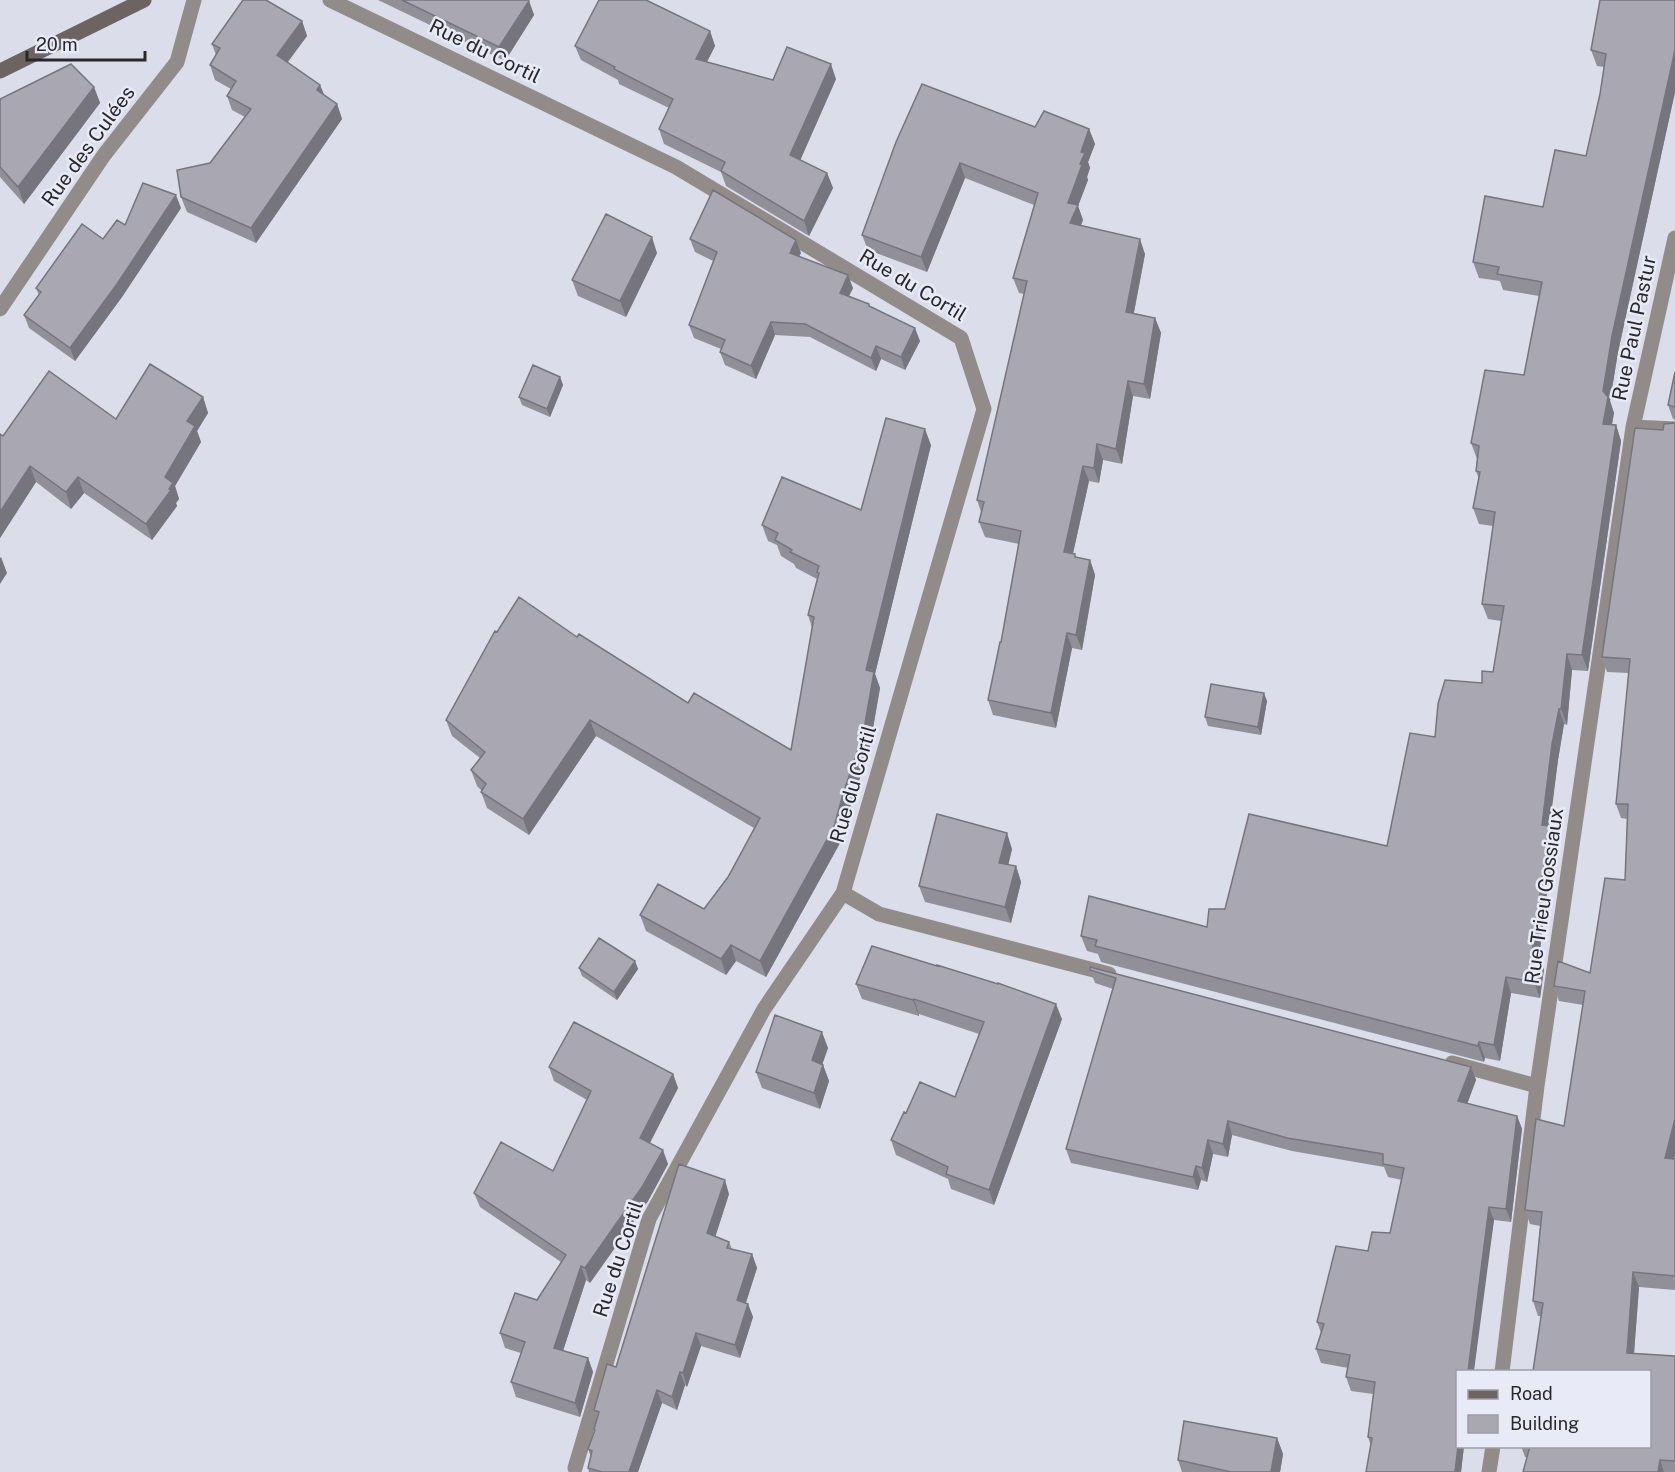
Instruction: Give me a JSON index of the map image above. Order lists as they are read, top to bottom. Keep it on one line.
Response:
{"streets":{"street":["Rue du Cortil","Rue des Culées","Rue Paul Pastur","Rue Trieu Gossiaux"]},"crossings":[["Rue Paul Pastur","Rue Trieu Gossiaux"]],"legend":["Road","Building"],"scale_bar":"20 m"}
